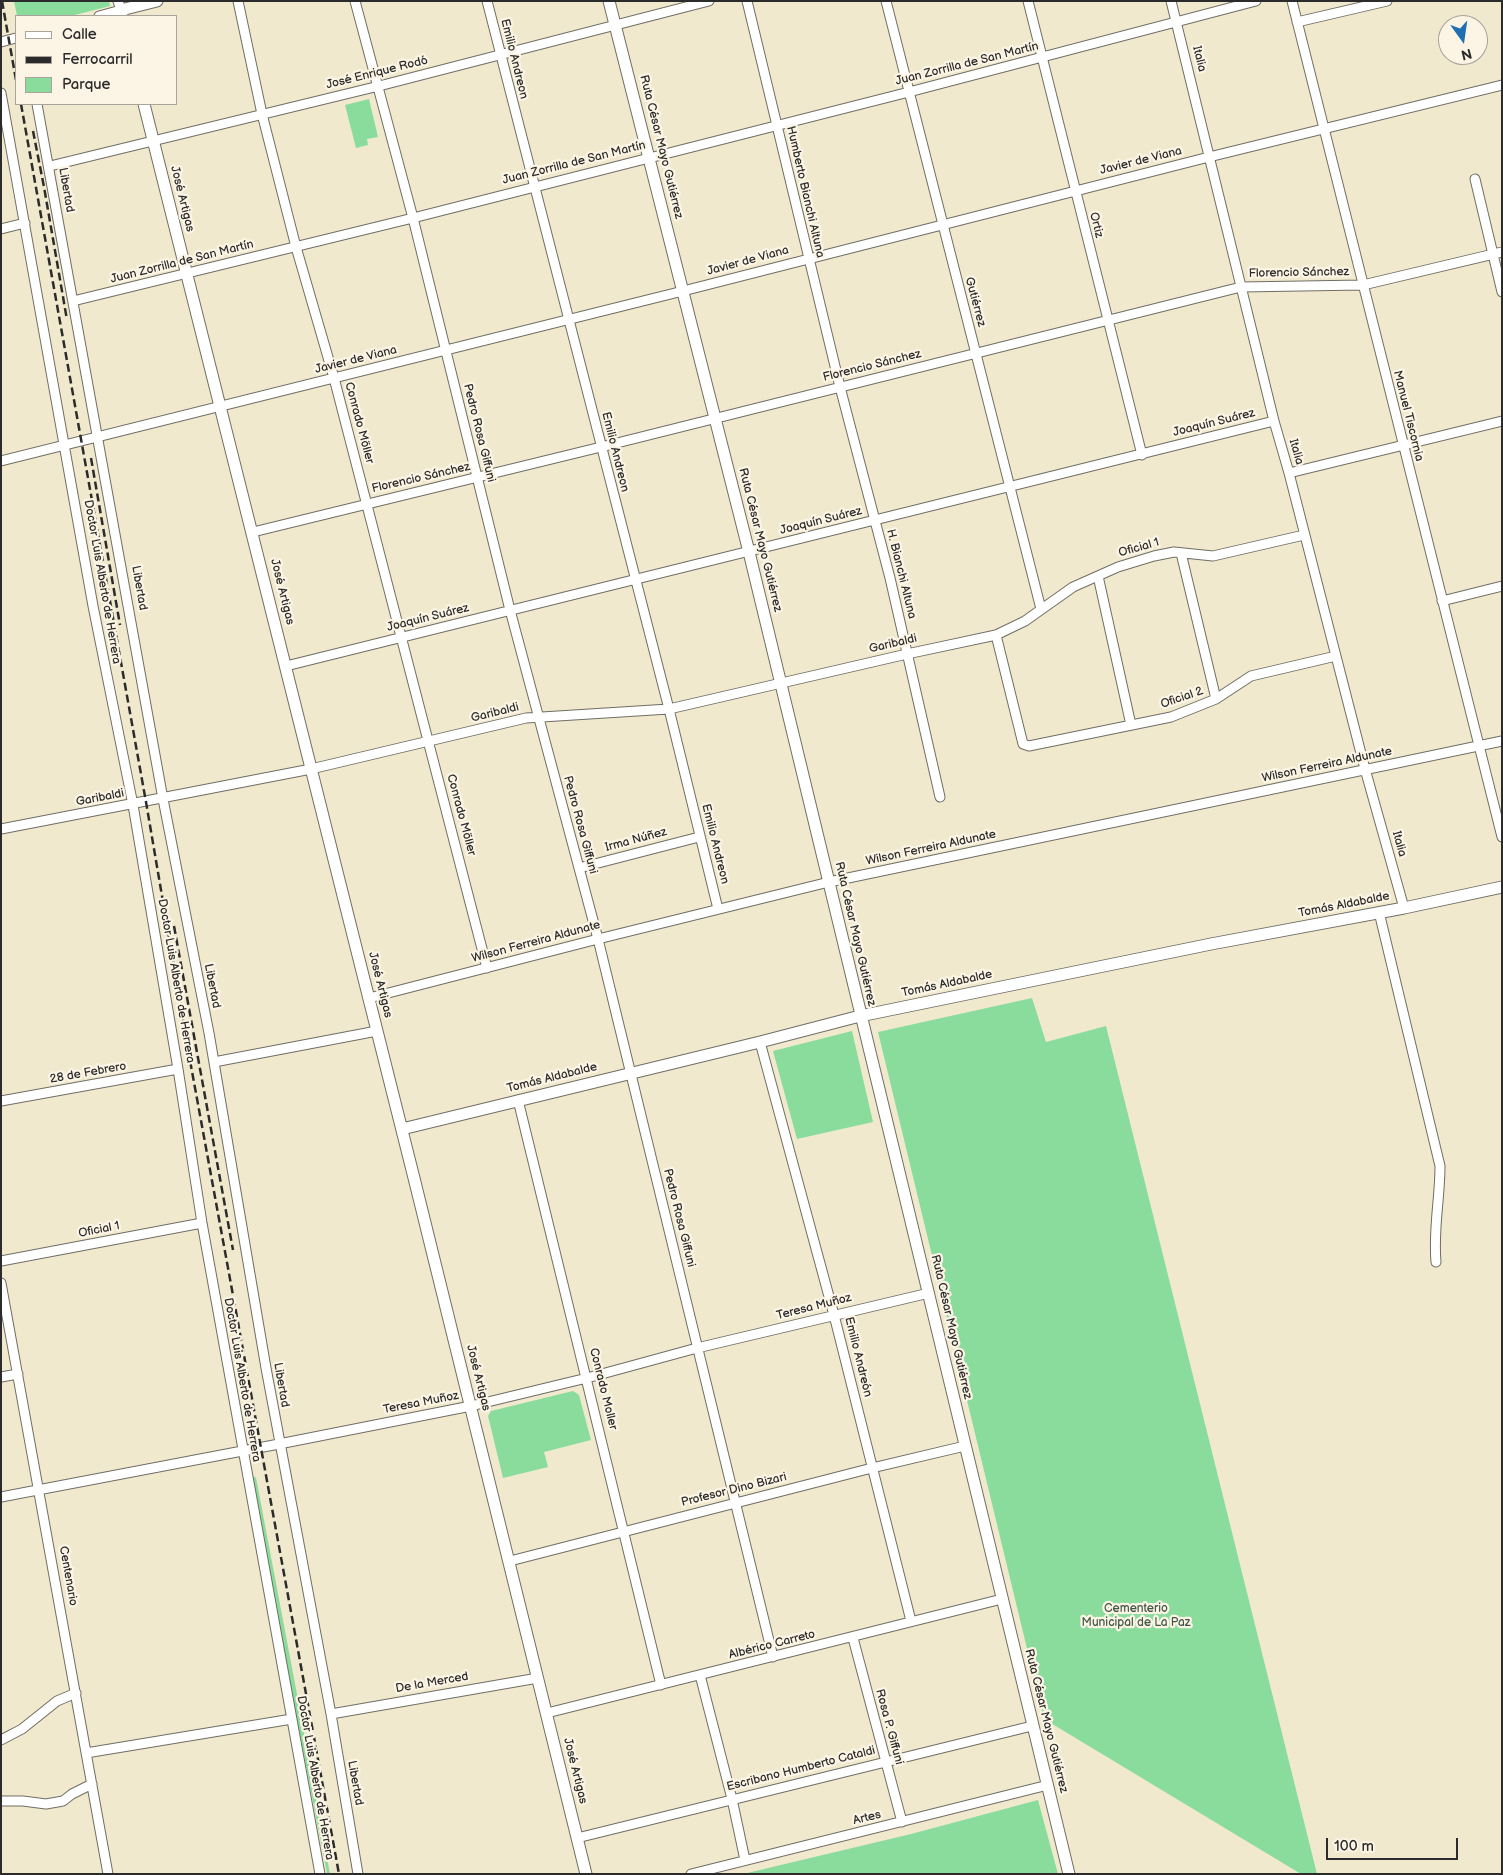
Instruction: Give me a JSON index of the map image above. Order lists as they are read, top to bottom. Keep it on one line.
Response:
{"streets":{"street":["Emilio Andreon","Italia","Juan Zorrilla de San Martín","José Enrique Rodó","Ruta César Mayo Gutiérrez","Javier de Viana","Libertad","Humberto Bianchi Altuna","José Artigas","Ortiz","Florencio Sánchez","Gutiérrez","Manuel Tiscornia","Conrado Möller","Joaquín Suárez","Pedro Rosa Giffuni","Oficial 1","H. Bianchi Altuna","Doctor Luis Alberto de Herrera","Garibaldi","Oficial 2","Wilson Ferreira Aldunate","Irma Núñez","Tomás Aldabalde","28 de Febrero","Teresa Muñoz","Emilio Andreón","Conrado Moller","Profesor Dino Bizari","Centenario","Albérico Carreto","De la Merced","Rosa P. Giffuni","Escribano Humberto Cataldi","Artes"]},"crossings":[["Emilio Andreon","Juan Zorrilla de San Martín"],["Emilio Andreon","José Enrique Rodó"],["Emilio Andreon","Javier de Viana"],["Emilio Andreon","Florencio Sánchez"],["Emilio Andreon","Joaquín Suárez"],["Emilio Andreon","Garibaldi"],["Emilio Andreon","Wilson Ferreira Aldunate"],["Emilio Andreon","Irma Núñez"],["Italia","Juan Zorrilla de San Martín"],["Italia","Javier de Viana"],["Italia","Florencio Sánchez"],["Italia","Joaquín Suárez"],["Italia","Oficial 1"],["Italia","Oficial 2"],["Italia","Wilson Ferreira Aldunate"],["Italia","Tomás Aldabalde"],["Juan Zorrilla de San Martín","Ruta César Mayo Gutiérrez"],["Juan Zorrilla de San Martín","Libertad"],["Juan Zorrilla de San Martín","Humberto Bianchi Altuna"],["Juan Zorrilla de San Martín","José Artigas"],["Juan Zorrilla de San Martín","Ortiz"],["Juan Zorrilla de San Martín","Gutiérrez"],["Juan Zorrilla de San Martín","Conrado Möller"],["Juan Zorrilla de San Martín","Pedro Rosa Giffuni"],["José Enrique Rodó","Ruta César Mayo Gutiérrez"],["José Enrique Rodó","Libertad"],["José Enrique Rodó","José Artigas"],["José Enrique Rodó","Conrado Möller"],["José Enrique Rodó","Pedro Rosa Giffuni"],["Ruta César Mayo Gutiérrez","Javier de Viana"],["Ruta César Mayo Gutiérrez","Florencio Sánchez"],["Ruta César Mayo Gutiérrez","Joaquín Suárez"],["Ruta César Mayo Gutiérrez","Garibaldi"],["Ruta César Mayo Gutiérrez","Wilson Ferreira Aldunate"],["Ruta César Mayo Gutiérrez","Tomás Aldabalde"],["Ruta César Mayo Gutiérrez","Teresa Muñoz"],["Ruta César Mayo Gutiérrez","Profesor Dino Bizari"],["Ruta César Mayo Gutiérrez","Albérico Carreto"],["Ruta César Mayo Gutiérrez","Escribano Humberto Cataldi"],["Ruta César Mayo Gutiérrez","Artes"],["Javier de Viana","Libertad"],["Javier de Viana","Humberto Bianchi Altuna"],["Javier de Viana","José Artigas"],["Javier de Viana","Ortiz"],["Javier de Viana","Gutiérrez"],["Javier de Viana","Manuel Tiscornia"],["Javier de Viana","Conrado Möller"],["Javier de Viana","Pedro Rosa Giffuni"],["Javier de Viana","Doctor Luis Alberto de Herrera"],["Libertad","Garibaldi"],["Libertad","Teresa Muñoz"],["Libertad","De la Merced"],["Humberto Bianchi Altuna","Florencio Sánchez"],["Humberto Bianchi Altuna","H. Bianchi Altuna"],["José Artigas","Florencio Sánchez"],["José Artigas","Joaquín Suárez"],["José Artigas","Garibaldi"],["José Artigas","Wilson Ferreira Aldunate"],["José Artigas","Tomás Aldabalde"],["José Artigas","Teresa Muñoz"],["José Artigas","Profesor Dino Bizari"],["José Artigas","Albérico Carreto"],["José Artigas","De la Merced"],["José Artigas","Escribano Humberto Cataldi"],["Ortiz","Florencio Sánchez"],["Ortiz","Joaquín Suárez"],["Florencio Sánchez","Gutiérrez"],["Florencio Sánchez","Manuel Tiscornia"],["Florencio Sánchez","Conrado Möller"],["Florencio Sánchez","Pedro Rosa Giffuni"],["Florencio Sánchez","H. Bianchi Altuna"],["Gutiérrez","Joaquín Suárez"],["Gutiérrez","Oficial 1"],["Manuel Tiscornia","Wilson Ferreira Aldunate"],["Conrado Möller","Joaquín Suárez"],["Conrado Möller","Garibaldi"],["Conrado Möller","Wilson Ferreira Aldunate"],["Joaquín Suárez","Pedro Rosa Giffuni"],["Joaquín Suárez","H. Bianchi Altuna"],["Pedro Rosa Giffuni","Garibaldi"],["Pedro Rosa Giffuni","Wilson Ferreira Aldunate"],["Pedro Rosa Giffuni","Irma Núñez"],["Pedro Rosa Giffuni","Tomás Aldabalde"],["Pedro Rosa Giffuni","Teresa Muñoz"],["Pedro Rosa Giffuni","Profesor Dino Bizari"],["Pedro Rosa Giffuni","Albérico Carreto"],["Oficial 1","Doctor Luis Alberto de Herrera"],["Oficial 1","Garibaldi"],["Oficial 1","Oficial 2"],["H. Bianchi Altuna","Garibaldi"],["Doctor Luis Alberto de Herrera","Garibaldi"],["Doctor Luis Alberto de Herrera","28 de Febrero"],["Doctor Luis Alberto de Herrera","Teresa Muñoz"],["Garibaldi","Oficial 2"],["Tomás Aldabalde","Emilio Andreón"],["Tomás Aldabalde","Conrado Moller"],["Teresa Muñoz","Emilio Andreón"],["Teresa Muñoz","Conrado Moller"],["Teresa Muñoz","Centenario"],["Emilio Andreón","Profesor Dino Bizari"],["Emilio Andreón","Albérico Carreto"],["Conrado Moller","Profesor Dino Bizari"],["Conrado Moller","Albérico Carreto"],["Albérico Carreto","Rosa P. Giffuni"],["Rosa P. Giffuni","Escribano Humberto Cataldi"],["Rosa P. Giffuni","Artes"]],"parks":["Cementerio Municipal de La Paz"],"legend":["Calle","Ferrocarril","Parque"],"scale_bar":"100 m","north":"bottom"}
